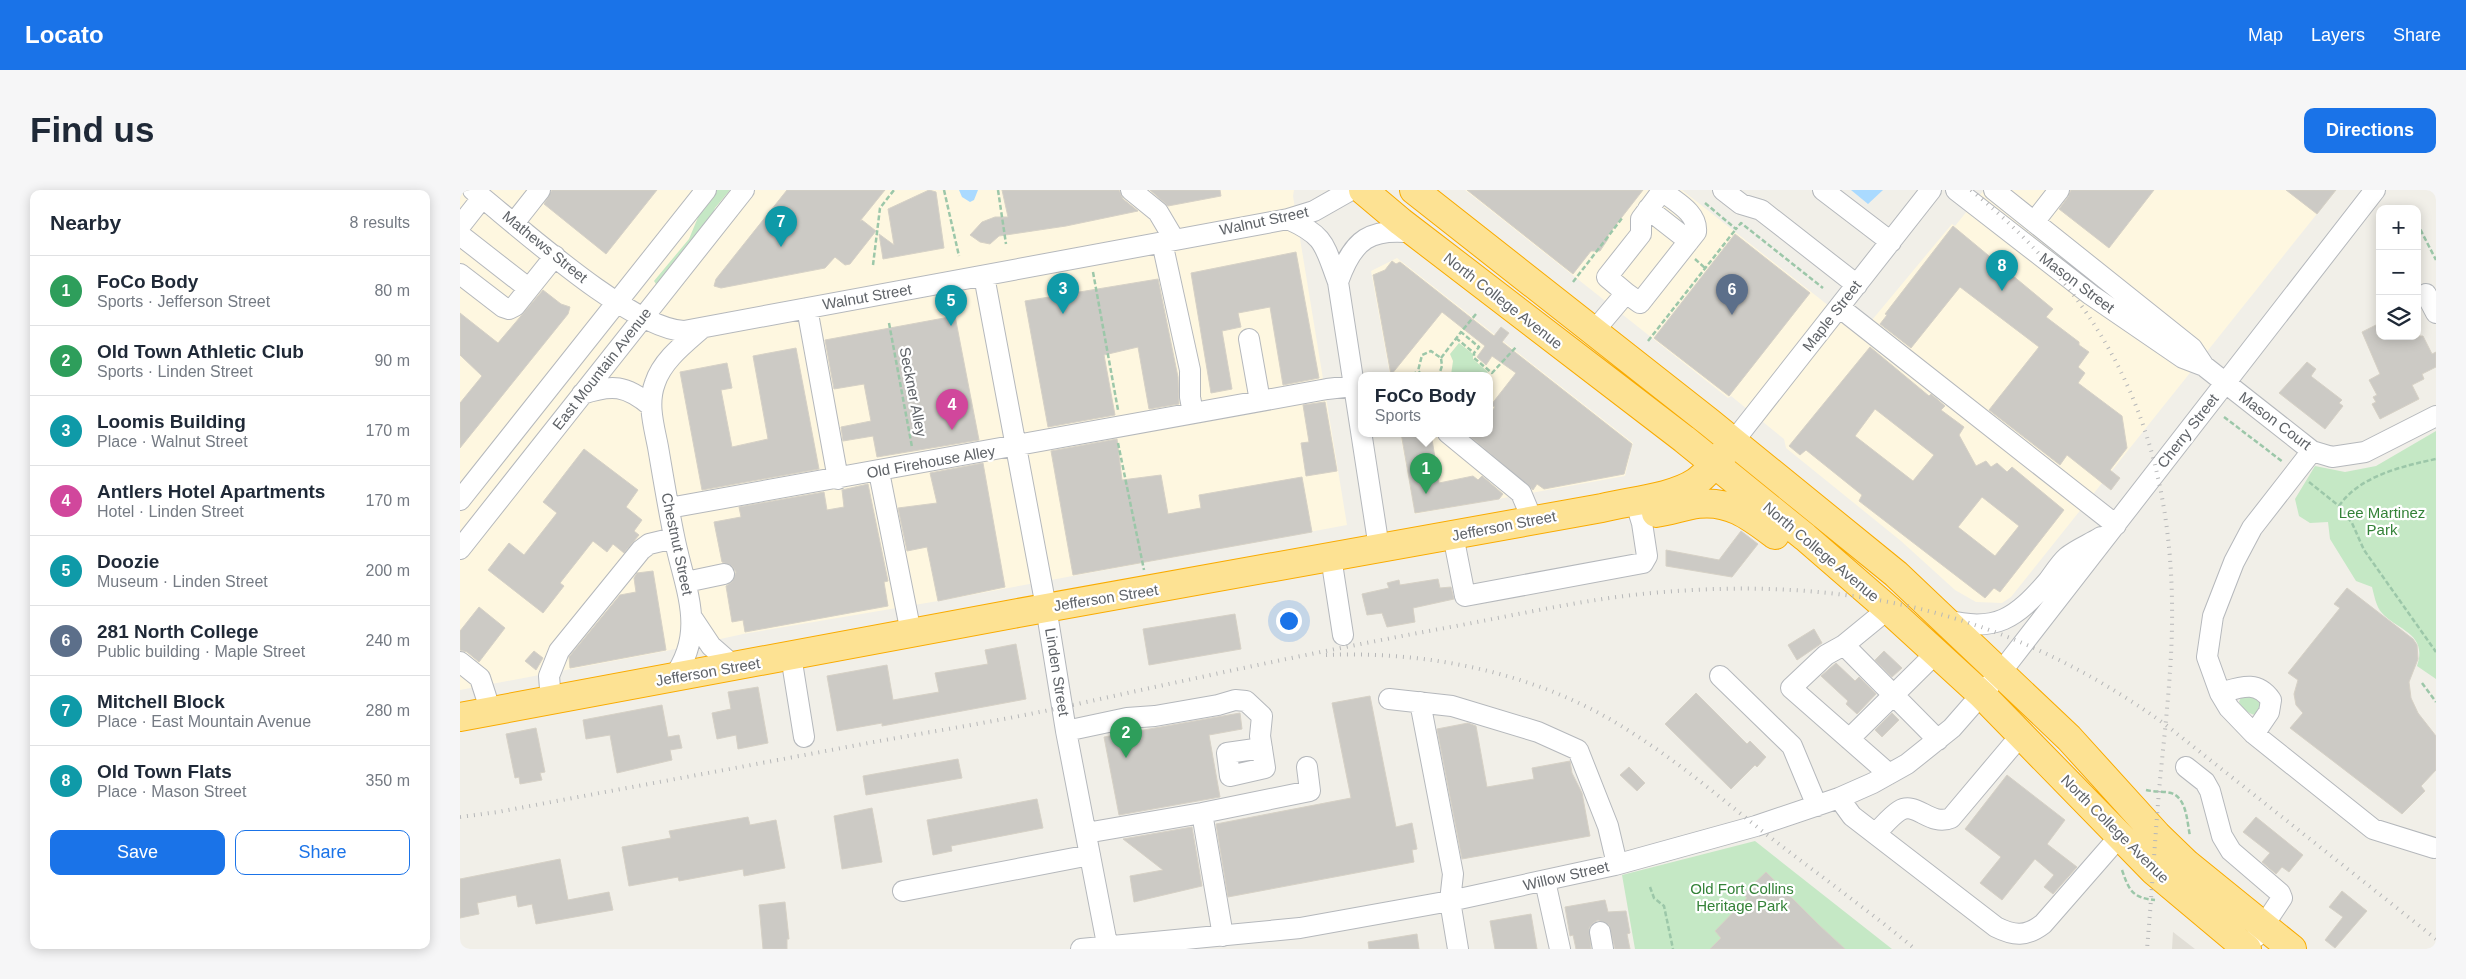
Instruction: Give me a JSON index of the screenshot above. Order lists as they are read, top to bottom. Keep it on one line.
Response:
{"streets":{"highway":["North College Avenue","Jefferson Street"],"street":["Walnut Street","Mathews Street","Mason Street","Maple Street","East Mountain Avenue","Mason Court","Cherry Street","Old Firehouse Alley","Chestnut Street","Linden Street","Willow Street"],"path":["Seckner Alley"]},"crossings":[["Walnut Street","Mathews Street"],["Walnut Street","East Mountain Avenue"],["Walnut Street","Linden Street"],["Mathews Street","East Mountain Avenue"],["Mason Street","Mason Court"],["Mason Street","Cherry Street"],["North College Avenue","Maple Street"],["North College Avenue","Cherry Street"],["North College Avenue","Jefferson Street"],["North College Avenue","Willow Street"],["Maple Street","Jefferson Street"],["Seckner Alley","Old Firehouse Alley"],["Mason Court","Cherry Street"],["Cherry Street","Willow Street"],["Old Firehouse Alley","Chestnut Street"],["Old Firehouse Alley","Linden Street"],["Jefferson Street","Chestnut Street"],["Jefferson Street","Linden Street"],["Linden Street","Willow Street"]],"parks":["Lee Martinez Park","Old Fort Collins Heritage Park"],"page":{"header":"Locato","nav":["Map","Layers","Share"],"buttons":["Directions",["Save","Share"]],"title":"Find us","heading":["Nearby","8 results"],"map_buttons":["+","−"],"pins":["7","8","3","6","5","4","1","2"],"list":[{"mark":"1","name":"FoCo Body","note":"Sports · Jefferson Street","value":"80 m"},{"mark":"2","name":"Old Town Athletic Club","note":"Sports · Linden Street","value":"90 m"},{"mark":"3","name":"Loomis Building","note":"Place · Walnut Street","value":"170 m"},{"mark":"4","name":"Antlers Hotel Apartments","note":"Hotel · Linden Street","value":"170 m"},{"mark":"5","name":"Doozie","note":"Museum · Linden Street","value":"200 m"},{"mark":"6","name":"281 North College","note":"Public building · Maple Street","value":"240 m"},{"mark":"7","name":"Mitchell Block","note":"Place · East Mountain Avenue","value":"280 m"},{"mark":"8","name":"Old Town Flats","note":"Place · Mason Street","value":"350 m"}],"popup":["FoCo Body","Sports"]}}
